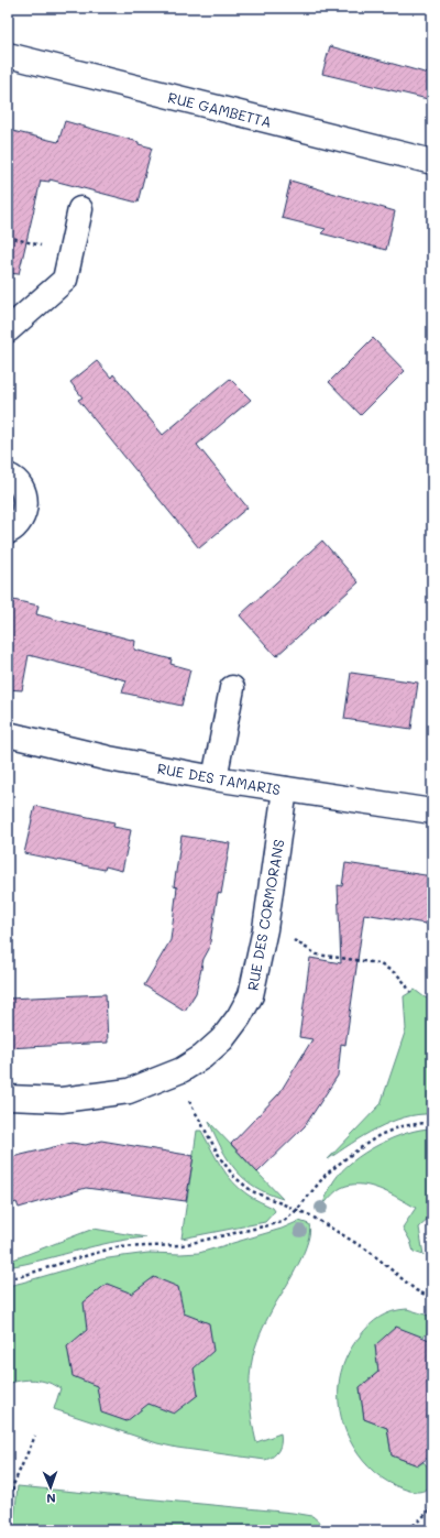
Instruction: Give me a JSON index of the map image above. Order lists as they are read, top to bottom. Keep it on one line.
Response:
{"streets":{"street":["RUE GAMBETTA","RUE DES TAMARIS","RUE DES CORMORANS"]},"crossings":[["RUE DES TAMARIS","RUE DES CORMORANS"]],"north":"bottom"}
